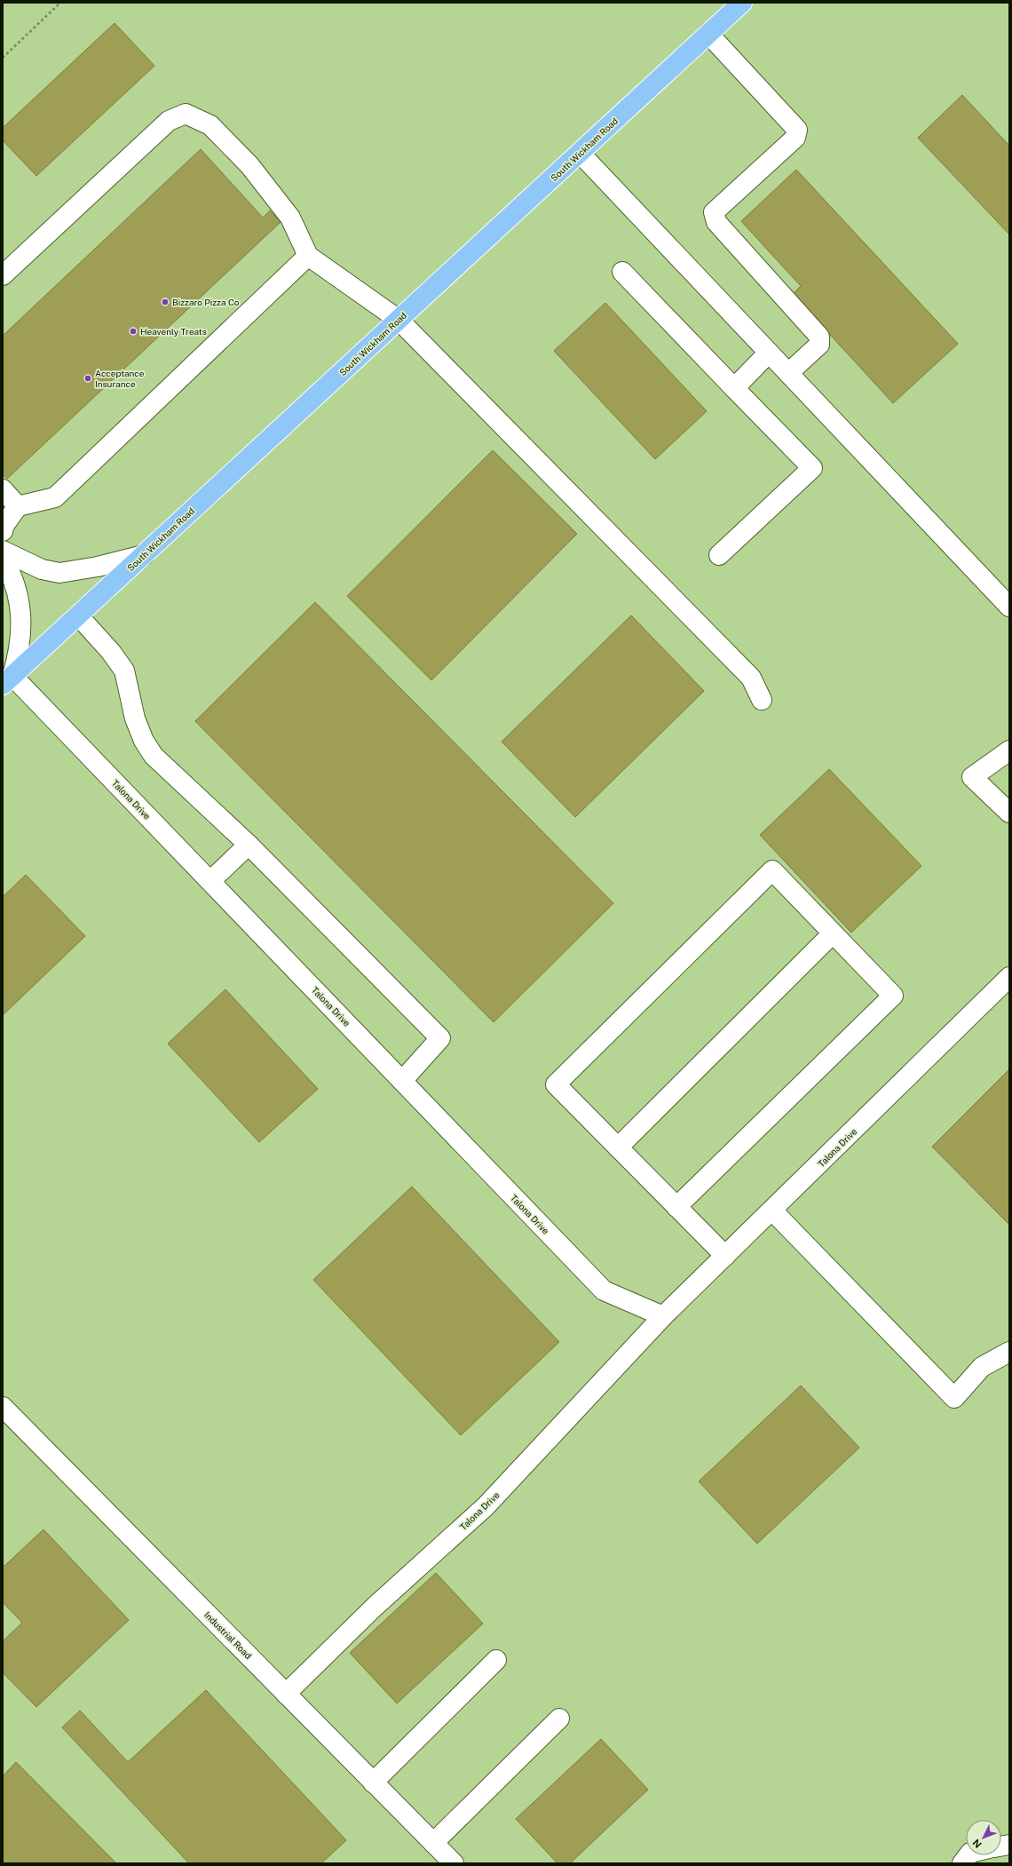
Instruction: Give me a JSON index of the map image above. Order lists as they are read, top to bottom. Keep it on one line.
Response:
{"streets":{"main road":["South Wickham Road"],"street":["Talona Drive","Industrial Road"]},"crossings":[["South Wickham Road","Talona Drive"],["Talona Drive","Industrial Road"]],"places":["Bizzaro Pizza Co","Heavenly Treats","Acceptance Insurance"],"north":"bottom left"}
